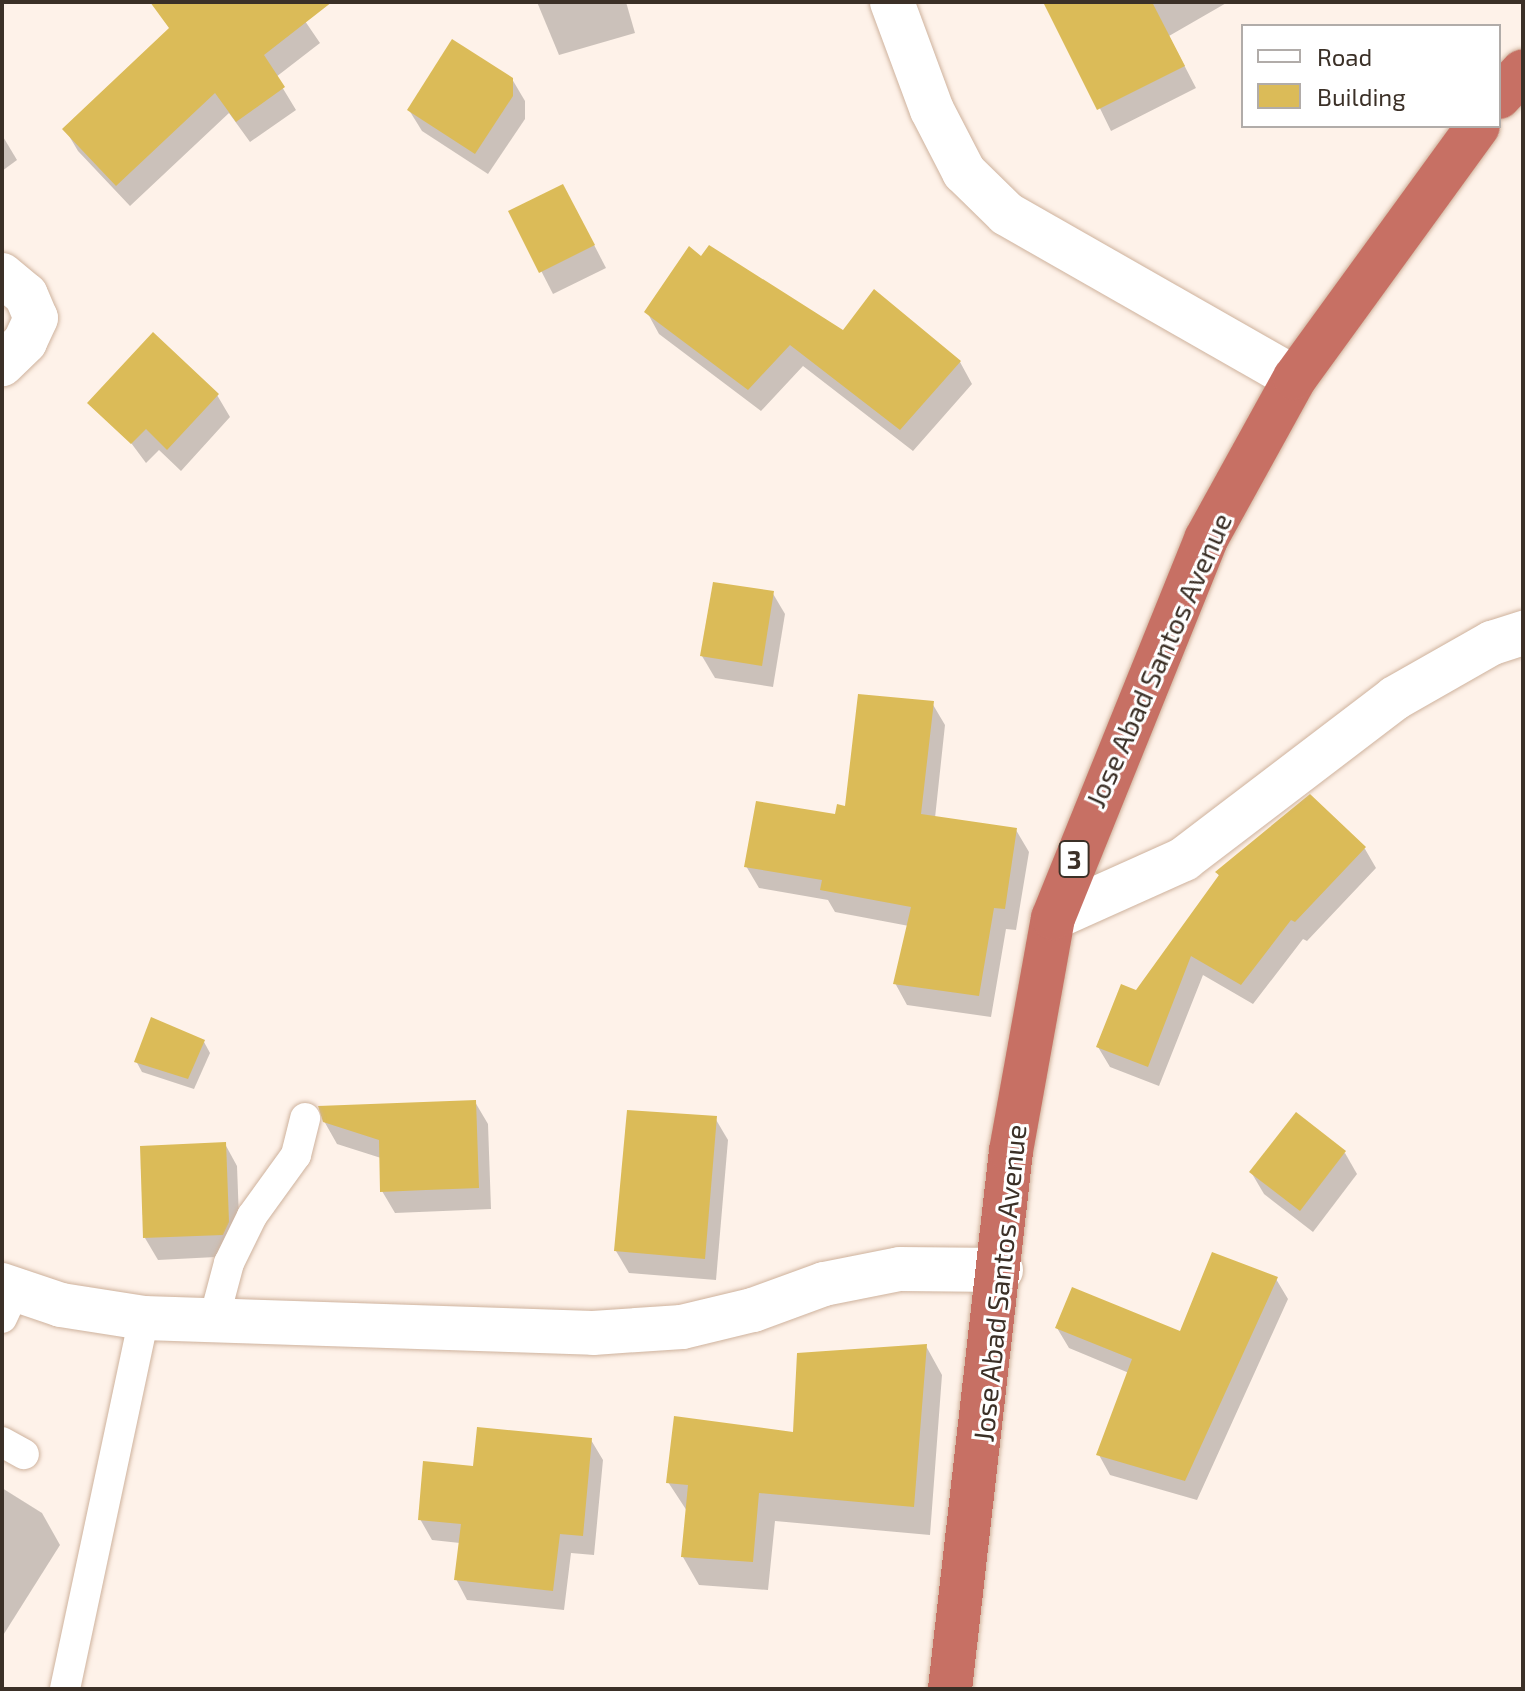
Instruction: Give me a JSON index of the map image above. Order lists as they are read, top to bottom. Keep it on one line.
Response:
{"streets":{"highway":["Jose Abad Santos Avenue","3"]},"legend":["Road","Building"]}
